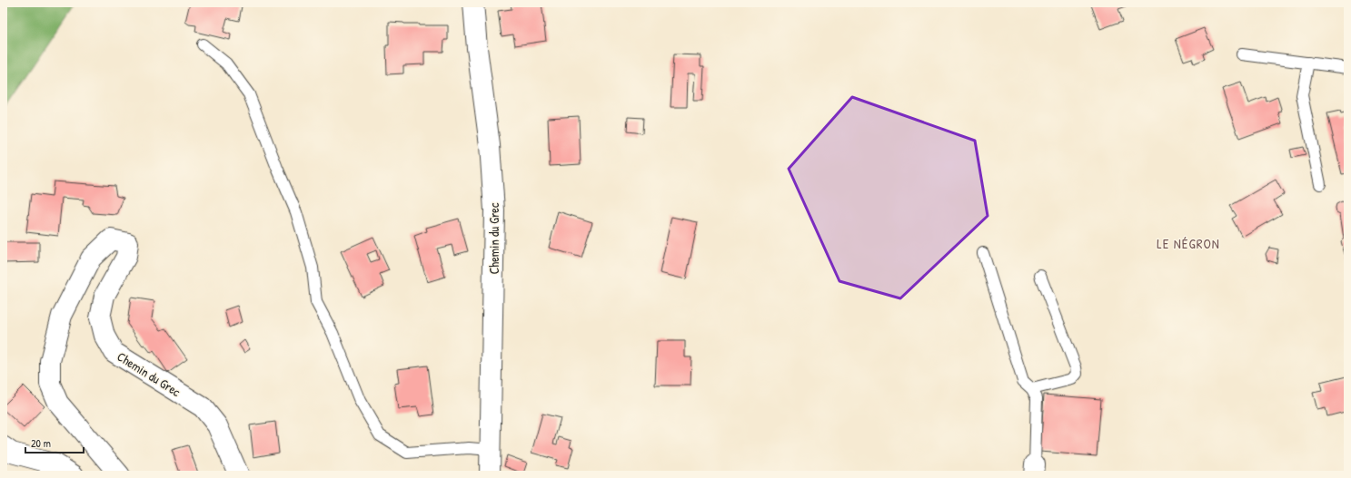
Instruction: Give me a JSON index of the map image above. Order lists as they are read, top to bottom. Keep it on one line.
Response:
{"streets":{"street":["Chemin du Grec"]},"districts":["LE NÉGRON"],"scale_bar":"20 m"}
